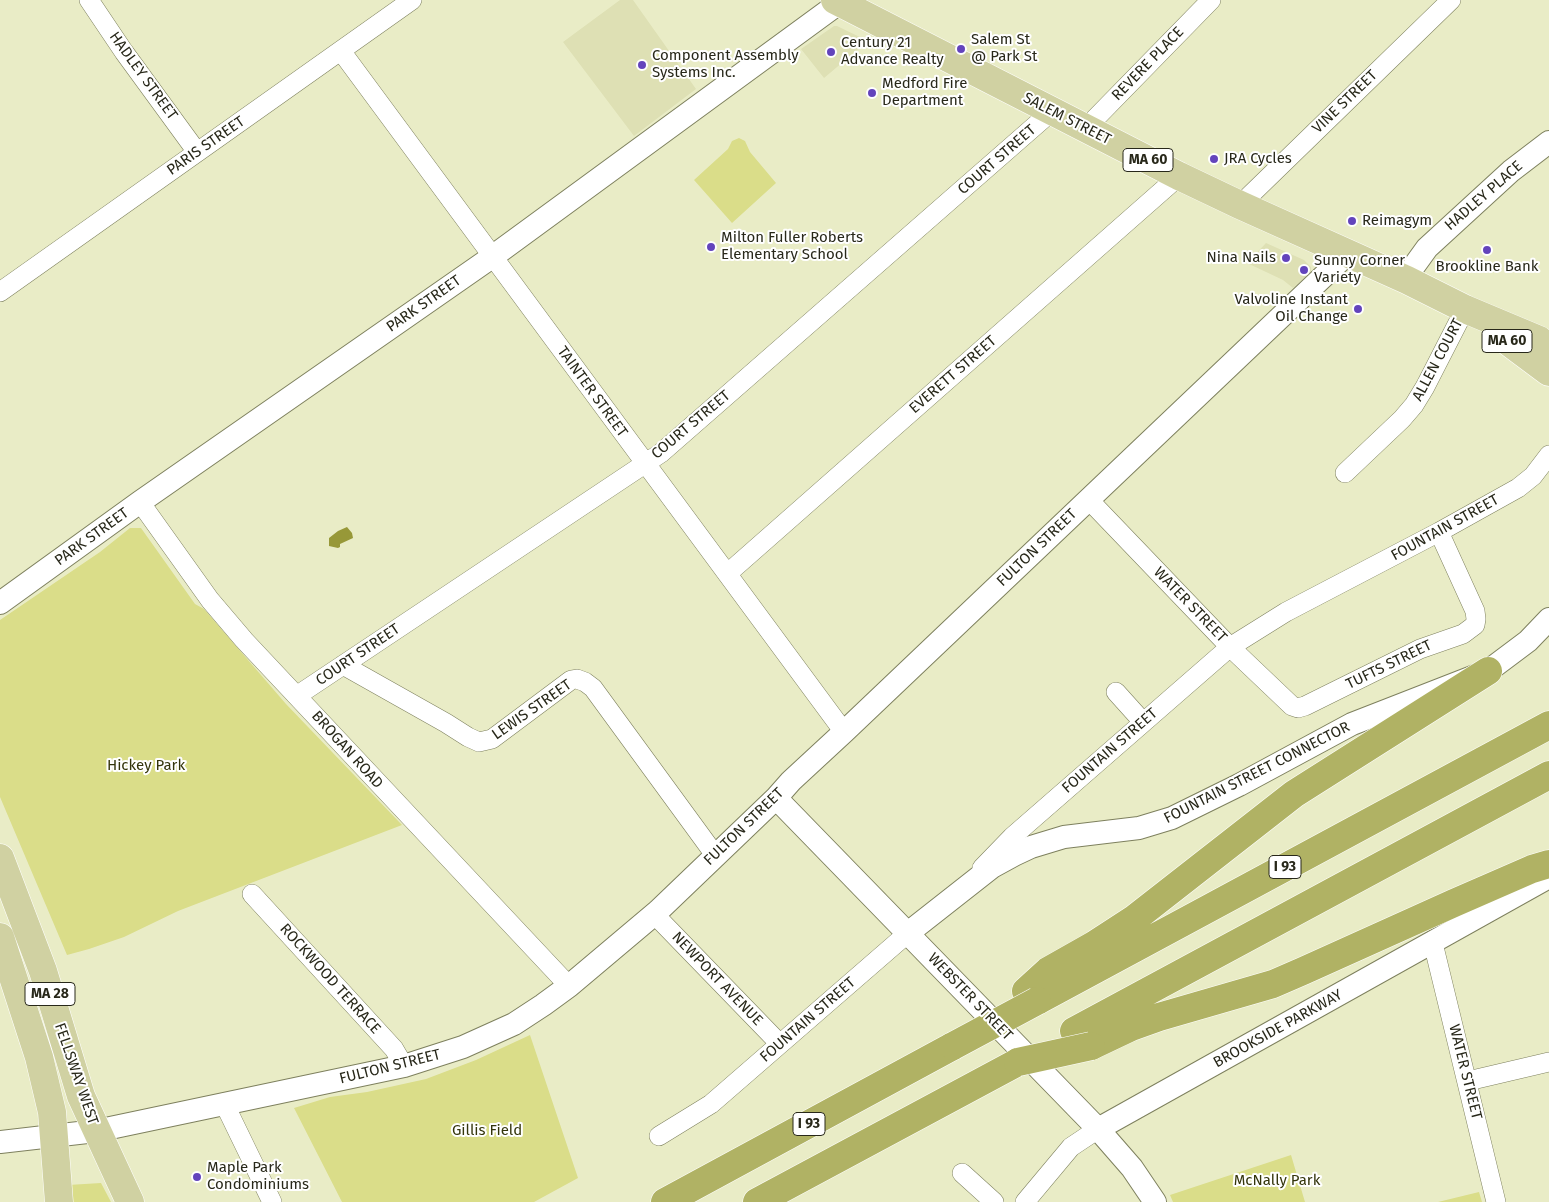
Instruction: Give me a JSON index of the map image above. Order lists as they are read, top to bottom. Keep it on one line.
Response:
{"streets":{"highway":["I 93"],"main road":["SALEM STREET","MA 60","MA 28","FELLSWAY WEST"],"street":["REVERE PLACE","HADLEY STREET","VINE STREET","PARIS STREET","COURT STREET","HADLEY PLACE","PARK STREET","ALLEN COURT","EVERETT STREET","TAINTER STREET","FOUNTAIN STREET","FULTON STREET","WATER STREET","TUFTS STREET","LEWIS STREET","BROGAN ROAD","FOUNTAIN STREET CONNECTOR","ROCKWOOD TERRACE","NEWPORT AVENUE","WEBSTER STREET","BROOKSIDE PARKWAY"]},"crossings":[["REVERE PLACE","SALEM STREET"],["HADLEY STREET","PARIS STREET"],["VINE STREET","SALEM STREET"],["SALEM STREET","COURT STREET"],["SALEM STREET","HADLEY PLACE"],["SALEM STREET","PARK STREET"],["SALEM STREET","ALLEN COURT"],["SALEM STREET","EVERETT STREET"],["SALEM STREET","FULTON STREET"],["PARIS STREET","TAINTER STREET"],["COURT STREET","TAINTER STREET"],["COURT STREET","LEWIS STREET"],["COURT STREET","BROGAN ROAD"],["PARK STREET","TAINTER STREET"],["PARK STREET","BROGAN ROAD"],["EVERETT STREET","TAINTER STREET"],["TAINTER STREET","FULTON STREET"],["FOUNTAIN STREET","WATER STREET"],["FOUNTAIN STREET","TUFTS STREET"],["FOUNTAIN STREET","FOUNTAIN STREET CONNECTOR"],["FOUNTAIN STREET","NEWPORT AVENUE"],["FOUNTAIN STREET","WEBSTER STREET"],["FULTON STREET","WATER STREET"],["FULTON STREET","LEWIS STREET"],["FULTON STREET","BROGAN ROAD"],["FULTON STREET","ROCKWOOD TERRACE"],["FULTON STREET","NEWPORT AVENUE"],["FULTON STREET","WEBSTER STREET"],["FULTON STREET","FELLSWAY WEST"],["WATER STREET","TUFTS STREET"],["WATER STREET","BROOKSIDE PARKWAY"],["WEBSTER STREET","BROOKSIDE PARKWAY"]],"parks":["Hickey Park","Gillis Field","McNally Park"],"places":["Salem St @ Park St","Century 21 Advance Realty","Component Assembly Systems Inc.","Medford Fire Department","JRA Cycles","Reimagym","Milton Fuller Roberts Elementary School","Brookline Bank","Nina Nails","Sunny Corner Variety","Valvoline Instant Oil Change","Maple Park Condominiums"]}
